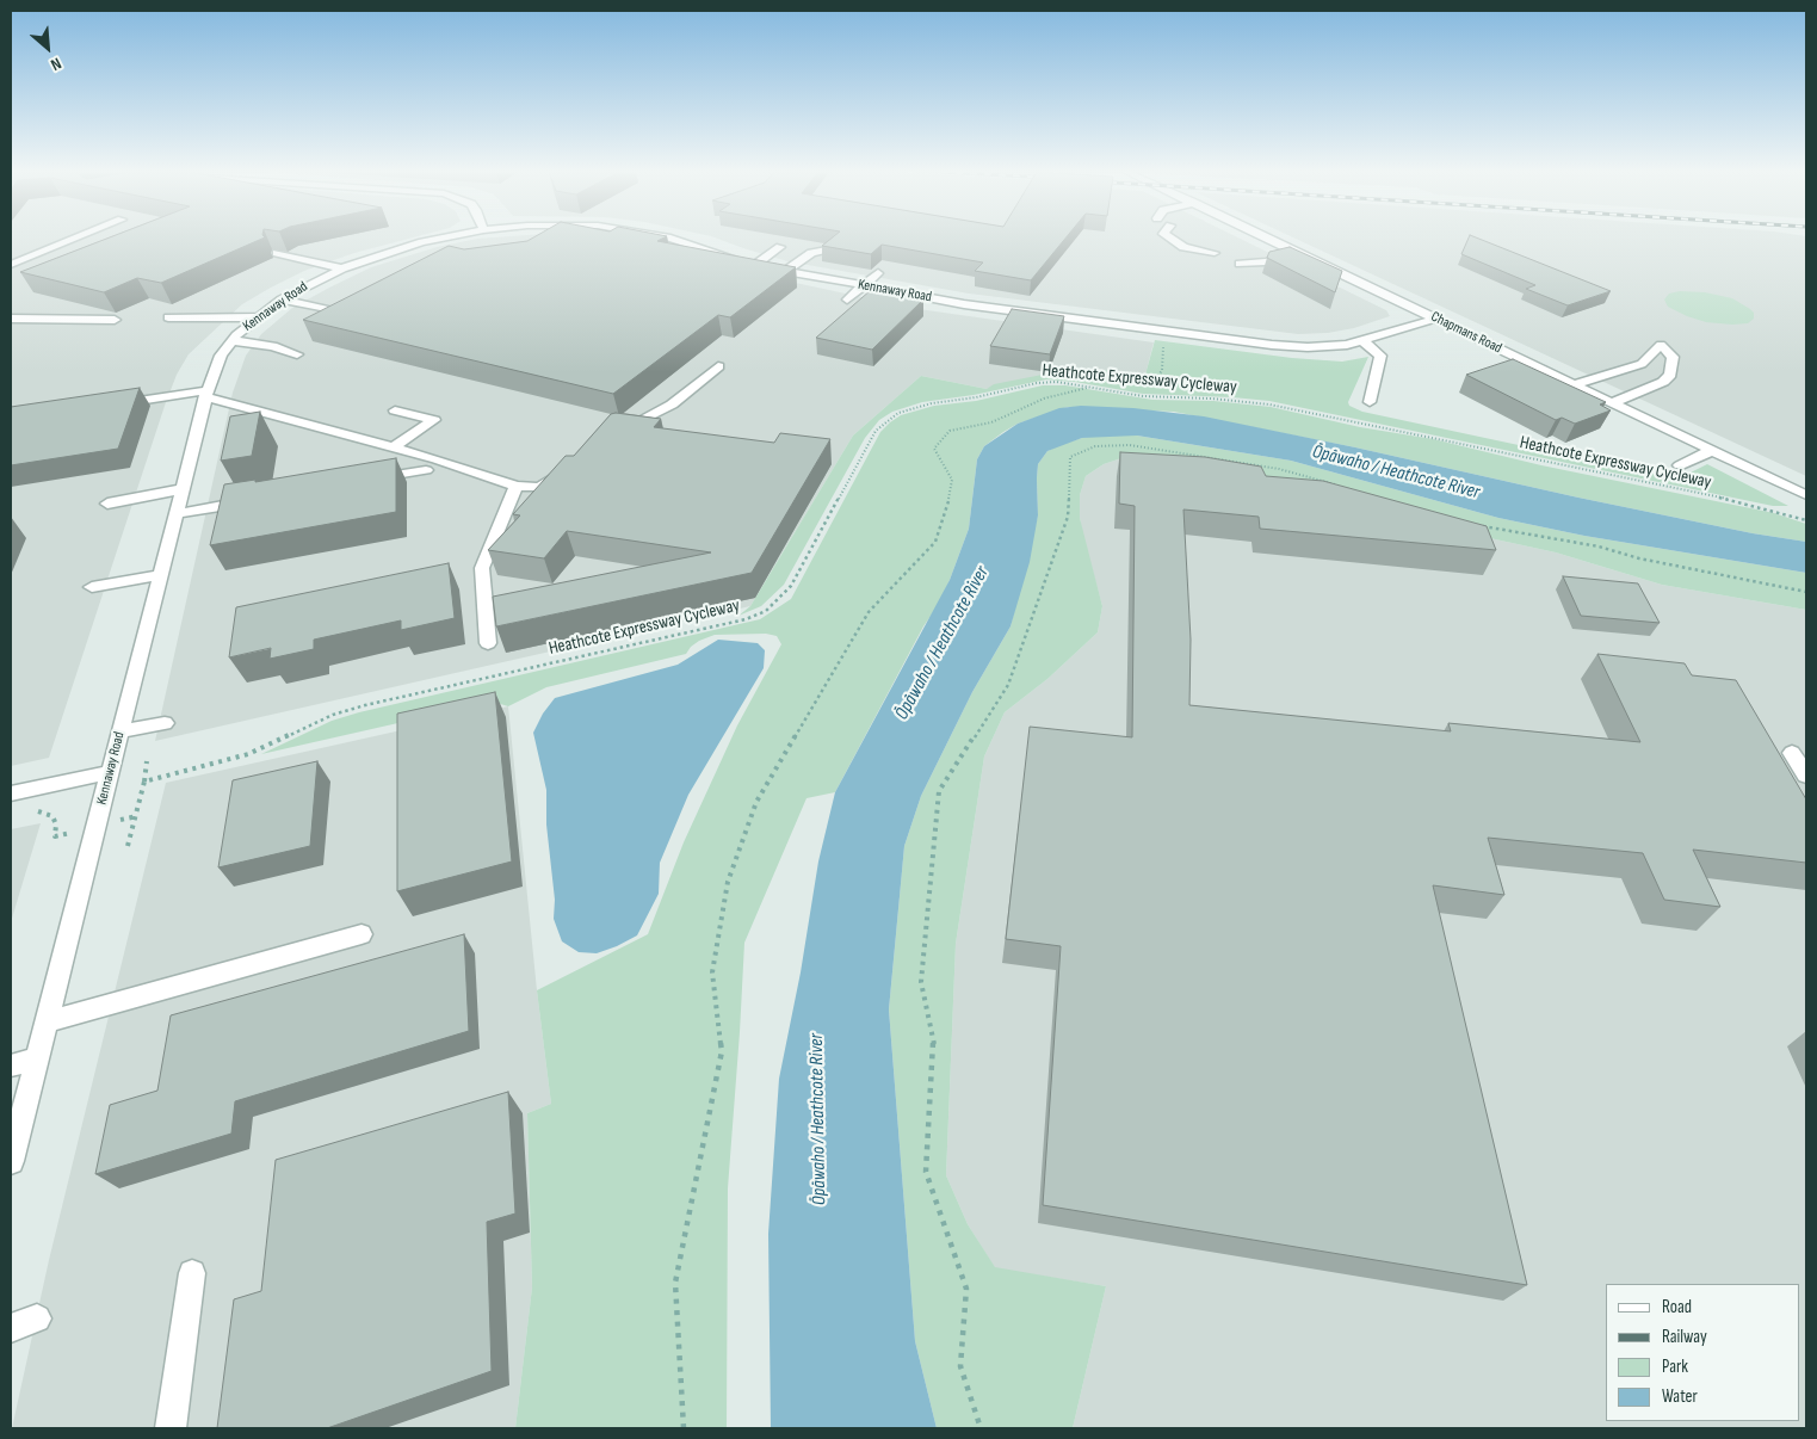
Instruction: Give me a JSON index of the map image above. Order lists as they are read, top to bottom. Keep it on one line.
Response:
{"streets":{"street":["Kennaway Road","Chapmans Road"],"path":["Heathcote Expressway Cycleway"]},"crossings":[["Kennaway Road","Chapmans Road"]],"water":["Ōpāwaho / Heathcote River"],"legend":["Road","Railway","Park","Water"],"north":"bottom right"}
